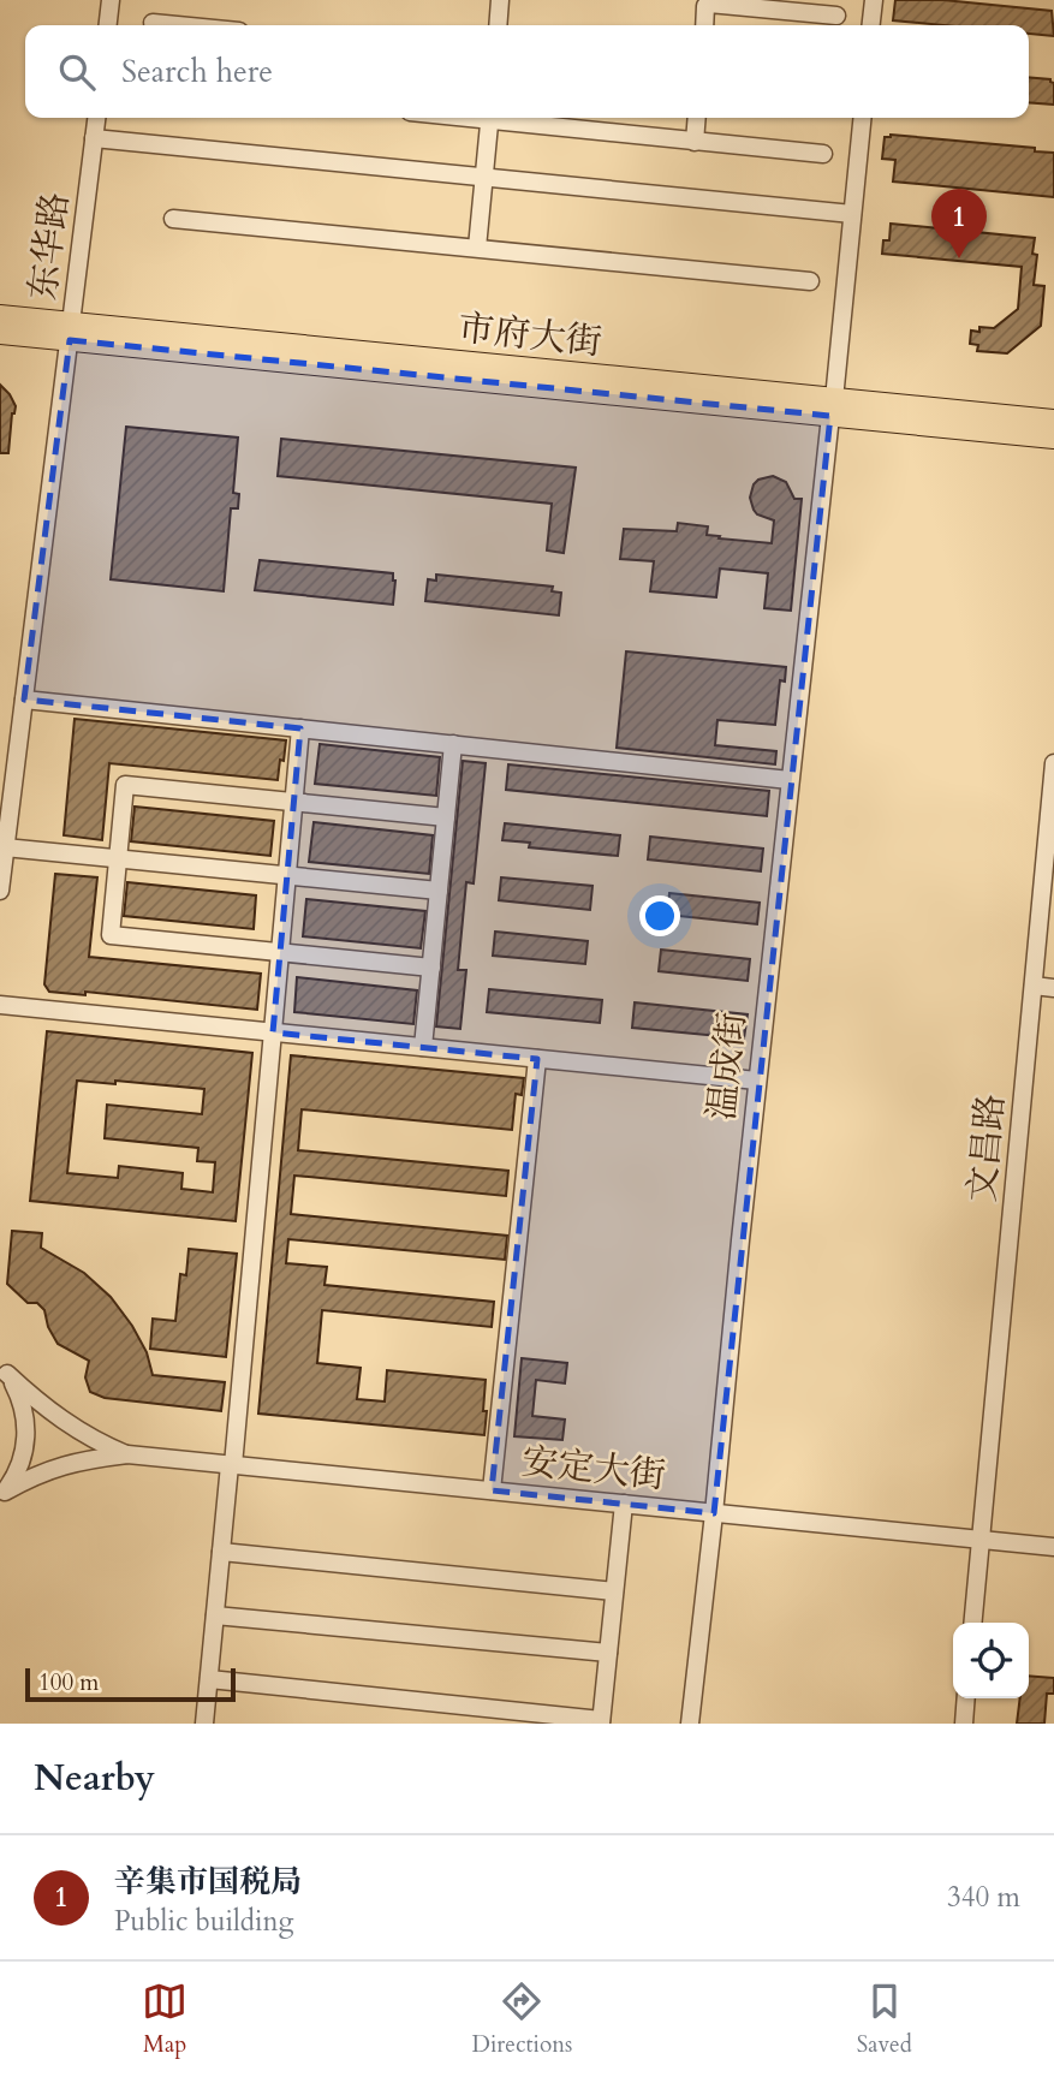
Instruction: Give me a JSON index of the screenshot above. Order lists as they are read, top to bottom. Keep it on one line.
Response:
{"streets":{"main road":["市府大街"],"street":["东华路","温成街","文昌路","安定大街"]},"crossings":[["东华路","市府大街"],["市府大街","温成街"],["温成街","安定大街"],["文昌路","安定大街"]],"scale_bar":"100 m","page":{"search":"Search here","pins":"1","scale":"100 m","heading":"Nearby","list":[{"mark":"1","name":"辛集市国税局","note":"Public building","value":"340 m"}],"nav":["Map","Directions","Saved"]}}
